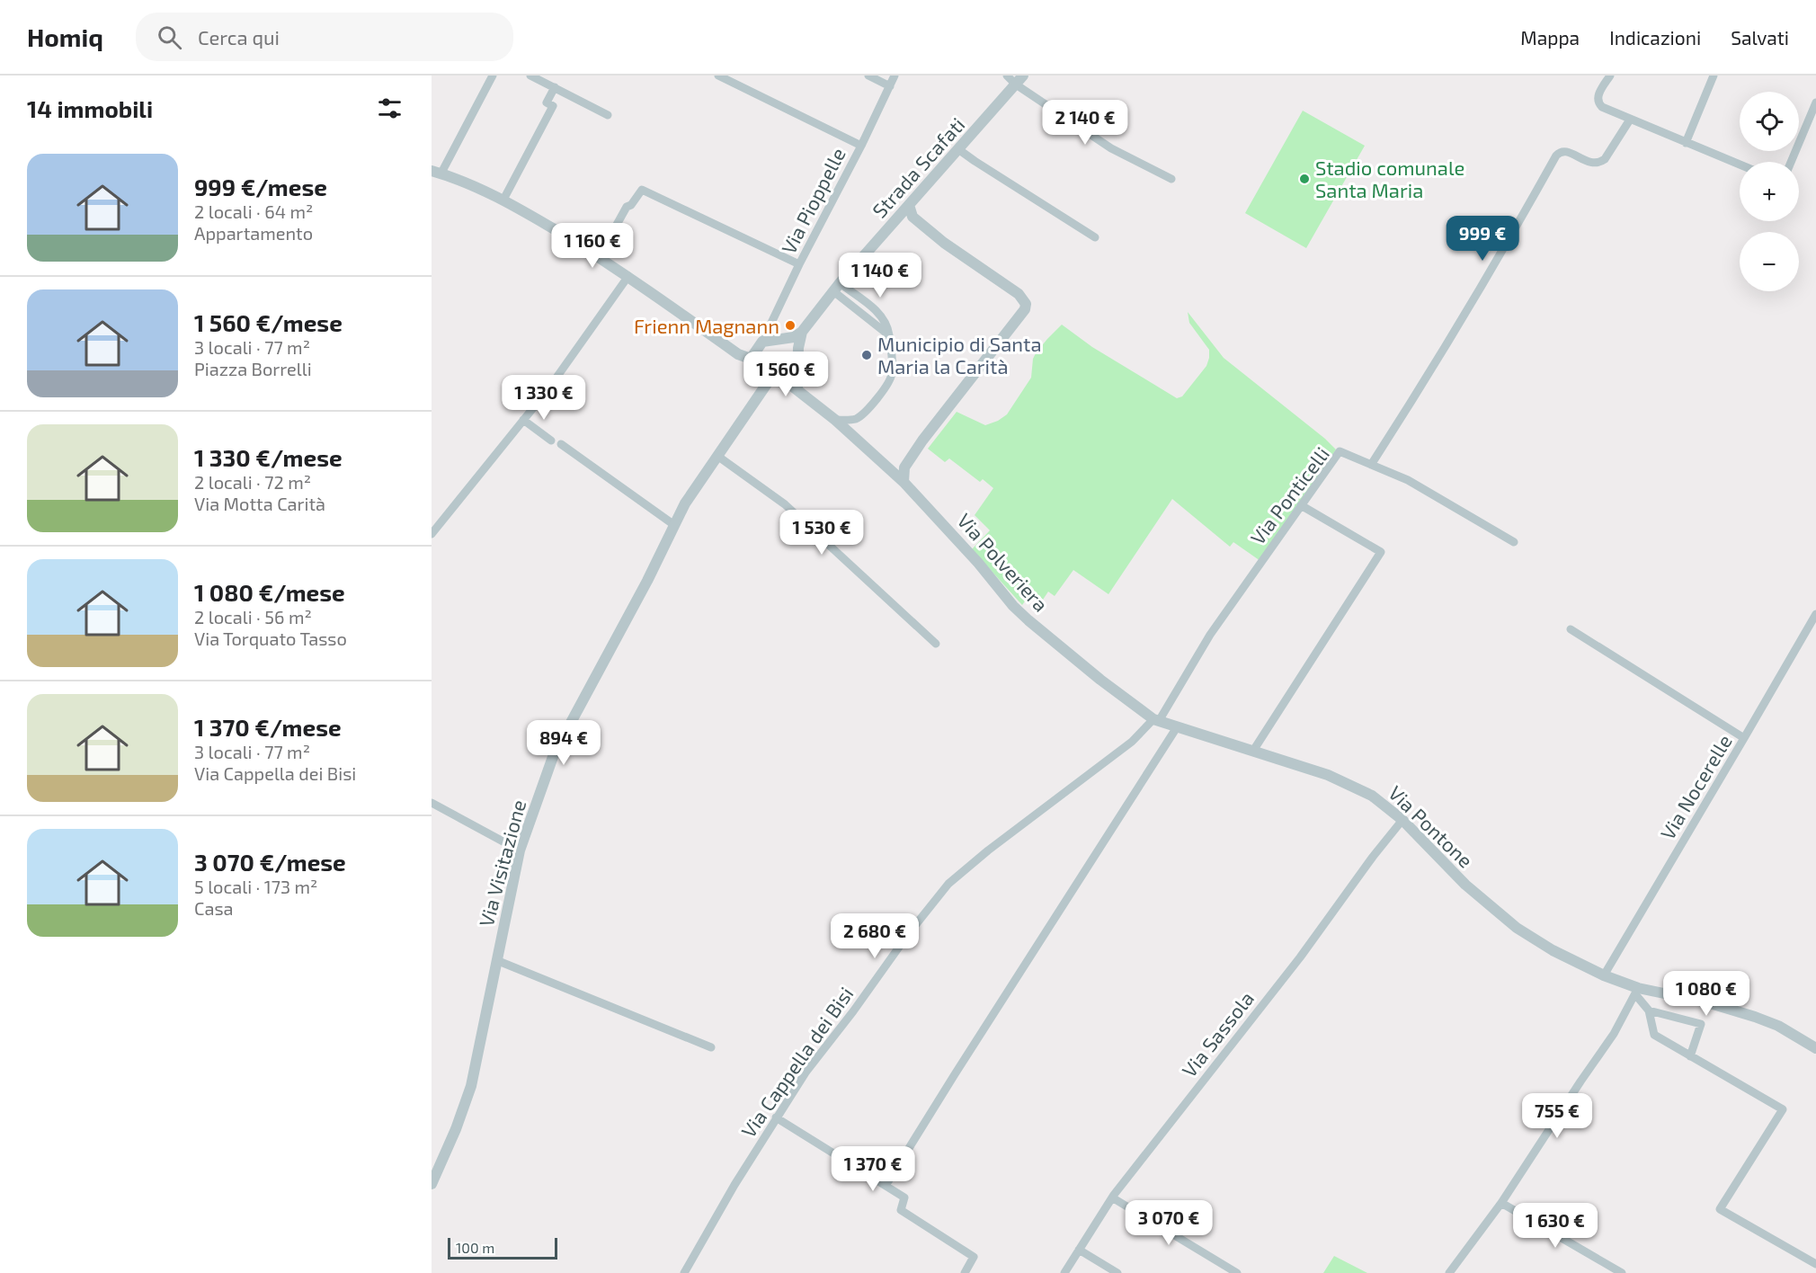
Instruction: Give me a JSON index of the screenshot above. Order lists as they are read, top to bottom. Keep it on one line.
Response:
{"streets":{"street":["Strada Scafati","Via Pioppelle","Via Ponticelli","Via Polveriera","Via Nocerelle","Via Pontone","Via Visitazione","Via Sassola","Via Cappella dei Bisi"]},"crossings":[["Strada Scafati","Via Polveriera"],["Via Ponticelli","Via Polveriera"],["Via Ponticelli","Via Pontone"],["Via Ponticelli","Via Cappella dei Bisi"],["Via Polveriera","Via Pontone"],["Via Polveriera","Via Cappella dei Bisi"],["Via Nocerelle","Via Pontone"],["Via Pontone","Via Sassola"],["Via Pontone","Via Cappella dei Bisi"]],"places":["Stadio comunale Santa Maria","Frienn Magnann","Municipio di Santa Maria la Carità"],"scale_bar":"100 m","page":{"header":"Homiq","search":"Cerca qui","nav":["Mappa","Indicazioni","Salvati"],"heading":"14 immobili","map_buttons":["+","−"],"price":["2 140 €","999 €","1 160 €","1 140 €","1 560 €","1 330 €","1 530 €","894 €","2 680 €","1 080 €","755 €","1 370 €","3 070 €","1 630 €"],"list":[{"name":"999 €/mese","note":"2 locali · 64 m² · Appartamento"},{"name":"1 560 €/mese","note":"3 locali · 77 m² · Piazza Borrelli"},{"name":"1 330 €/mese","note":"2 locali · 72 m² · Via Motta Carità"},{"name":"1 080 €/mese","note":"2 locali · 56 m² · Via Torquato Tasso"},{"name":"1 370 €/mese","note":"3 locali · 77 m² · Via Cappella dei Bisi"},{"name":"3 070 €/mese","note":"5 locali · 173 m² · Casa"}],"scale":"100 m"}}
